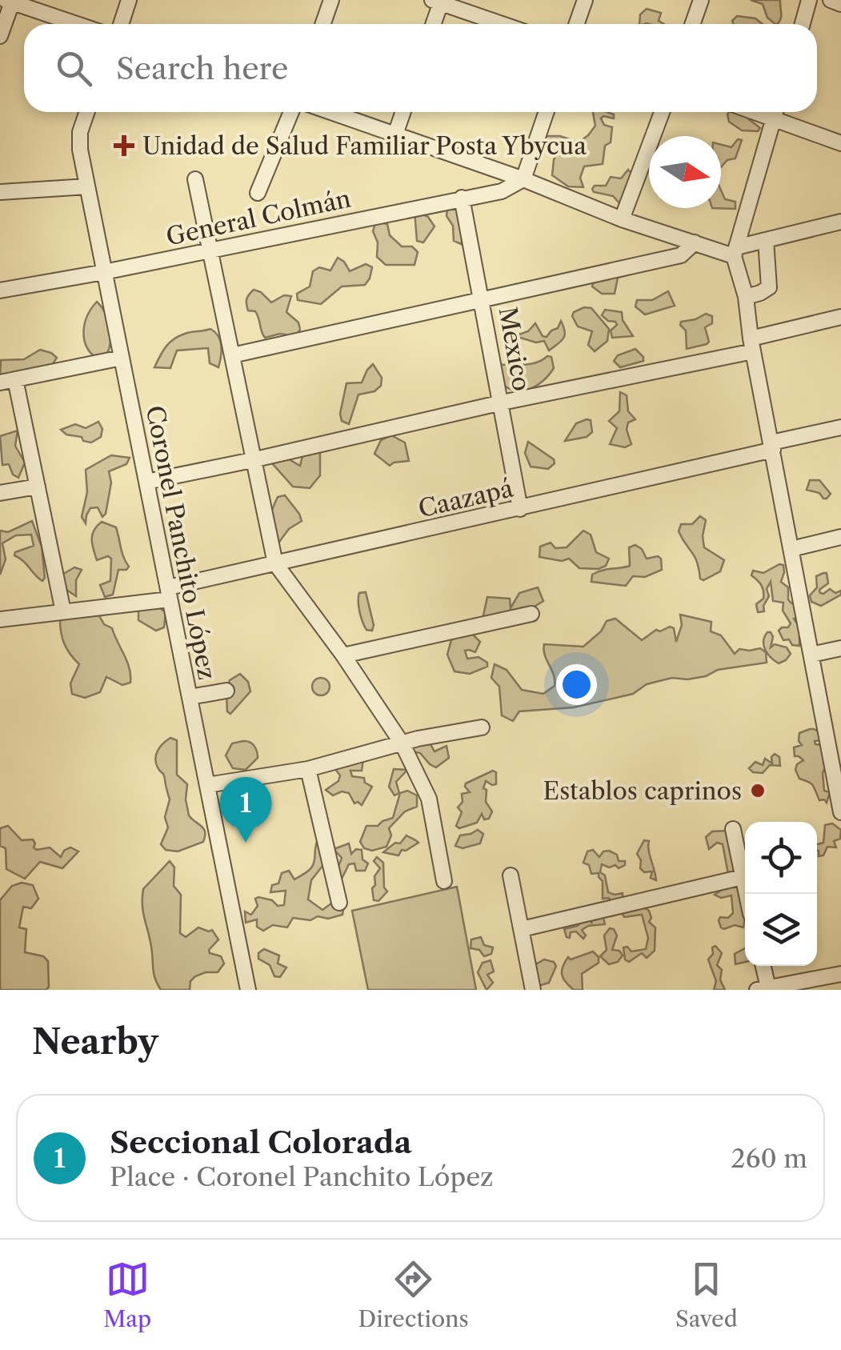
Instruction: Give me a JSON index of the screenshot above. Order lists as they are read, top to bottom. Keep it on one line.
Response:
{"streets":{"street":["General Colmán","Mexico","Caazapá","Coronel Panchito López"]},"crossings":[["General Colmán","Mexico"],["General Colmán","Coronel Panchito López"],["Mexico","Caazapá"],["Caazapá","Coronel Panchito López"]],"places":{"health":["Unidad de Salud Familiar Posta Ybycua"],"other":["Establos caprinos"]},"north":"right","page":{"search":"Search here","pins":"1","heading":"Nearby","list":[{"mark":"1","name":"Seccional Colorada","note":"Place · Coronel Panchito López","value":"260 m"}],"nav":["Map","Directions","Saved"]}}
